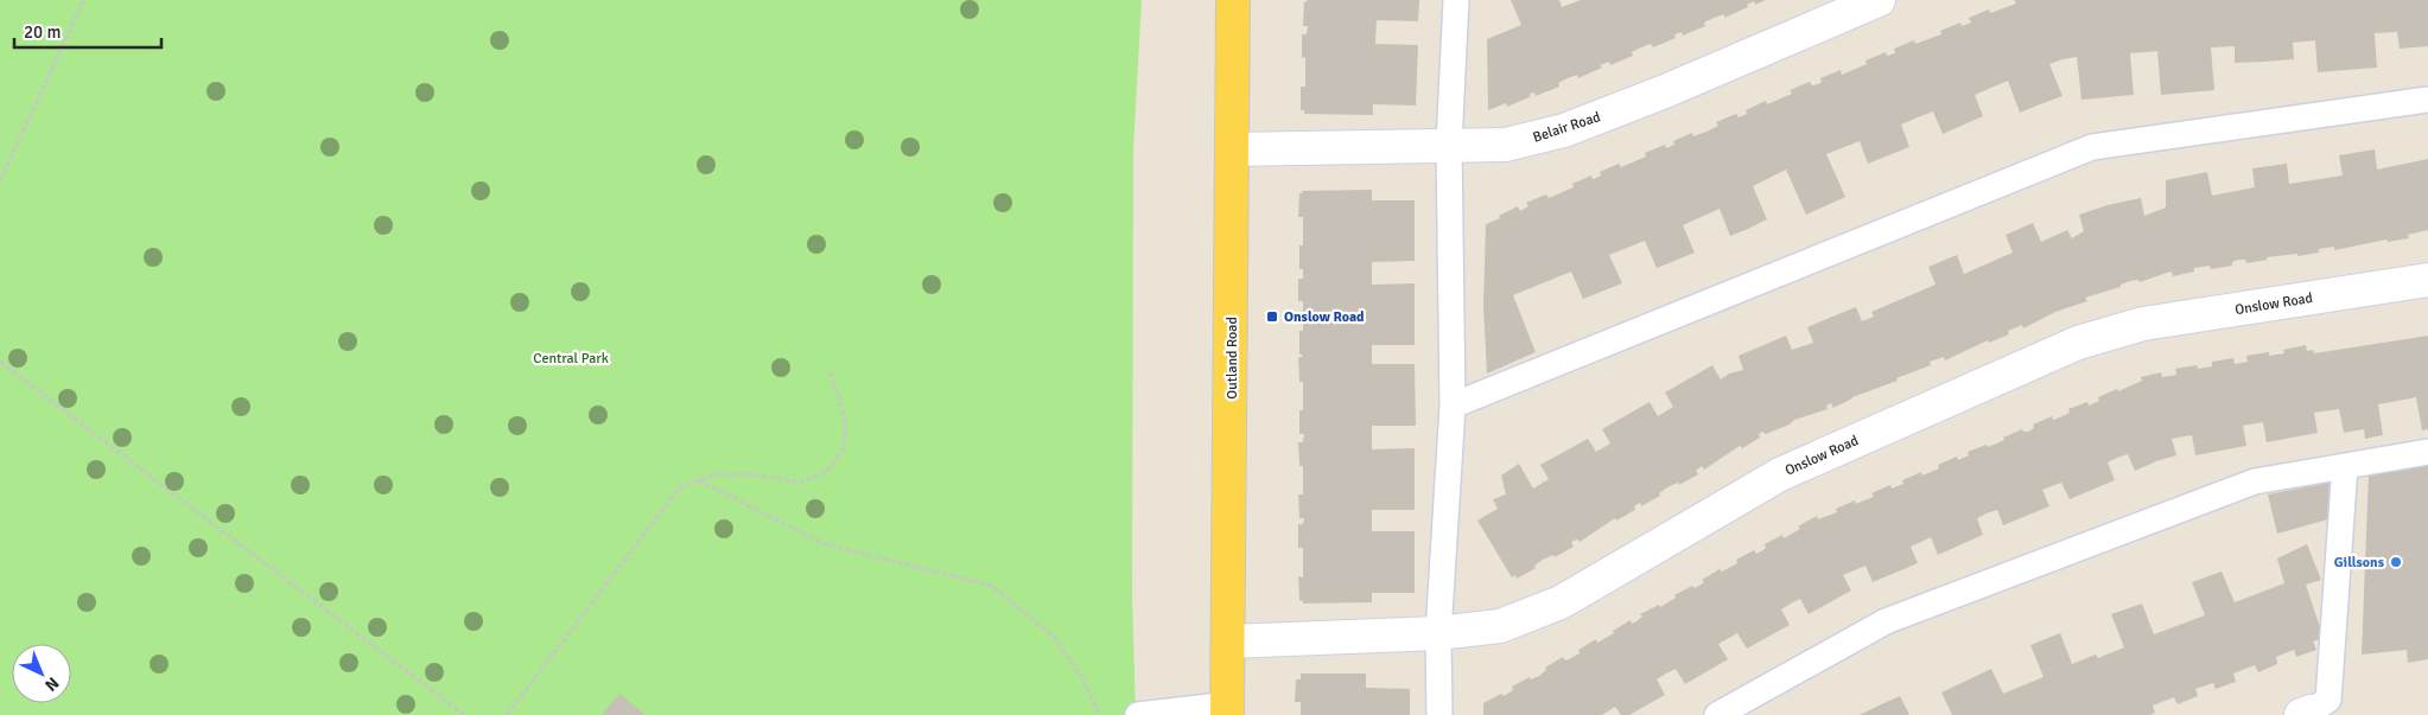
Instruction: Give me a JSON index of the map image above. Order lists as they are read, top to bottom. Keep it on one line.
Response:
{"streets":{"main road":["Outland Road"],"street":["Belair Road","Onslow Road"]},"crossings":[["Belair Road","Outland Road"],["Onslow Road","Outland Road"]],"parks":["Central Park"],"places":{"transit":["Onslow Road"],"other":["Gillsons"]},"scale_bar":"20 m","north":"bottom right"}
